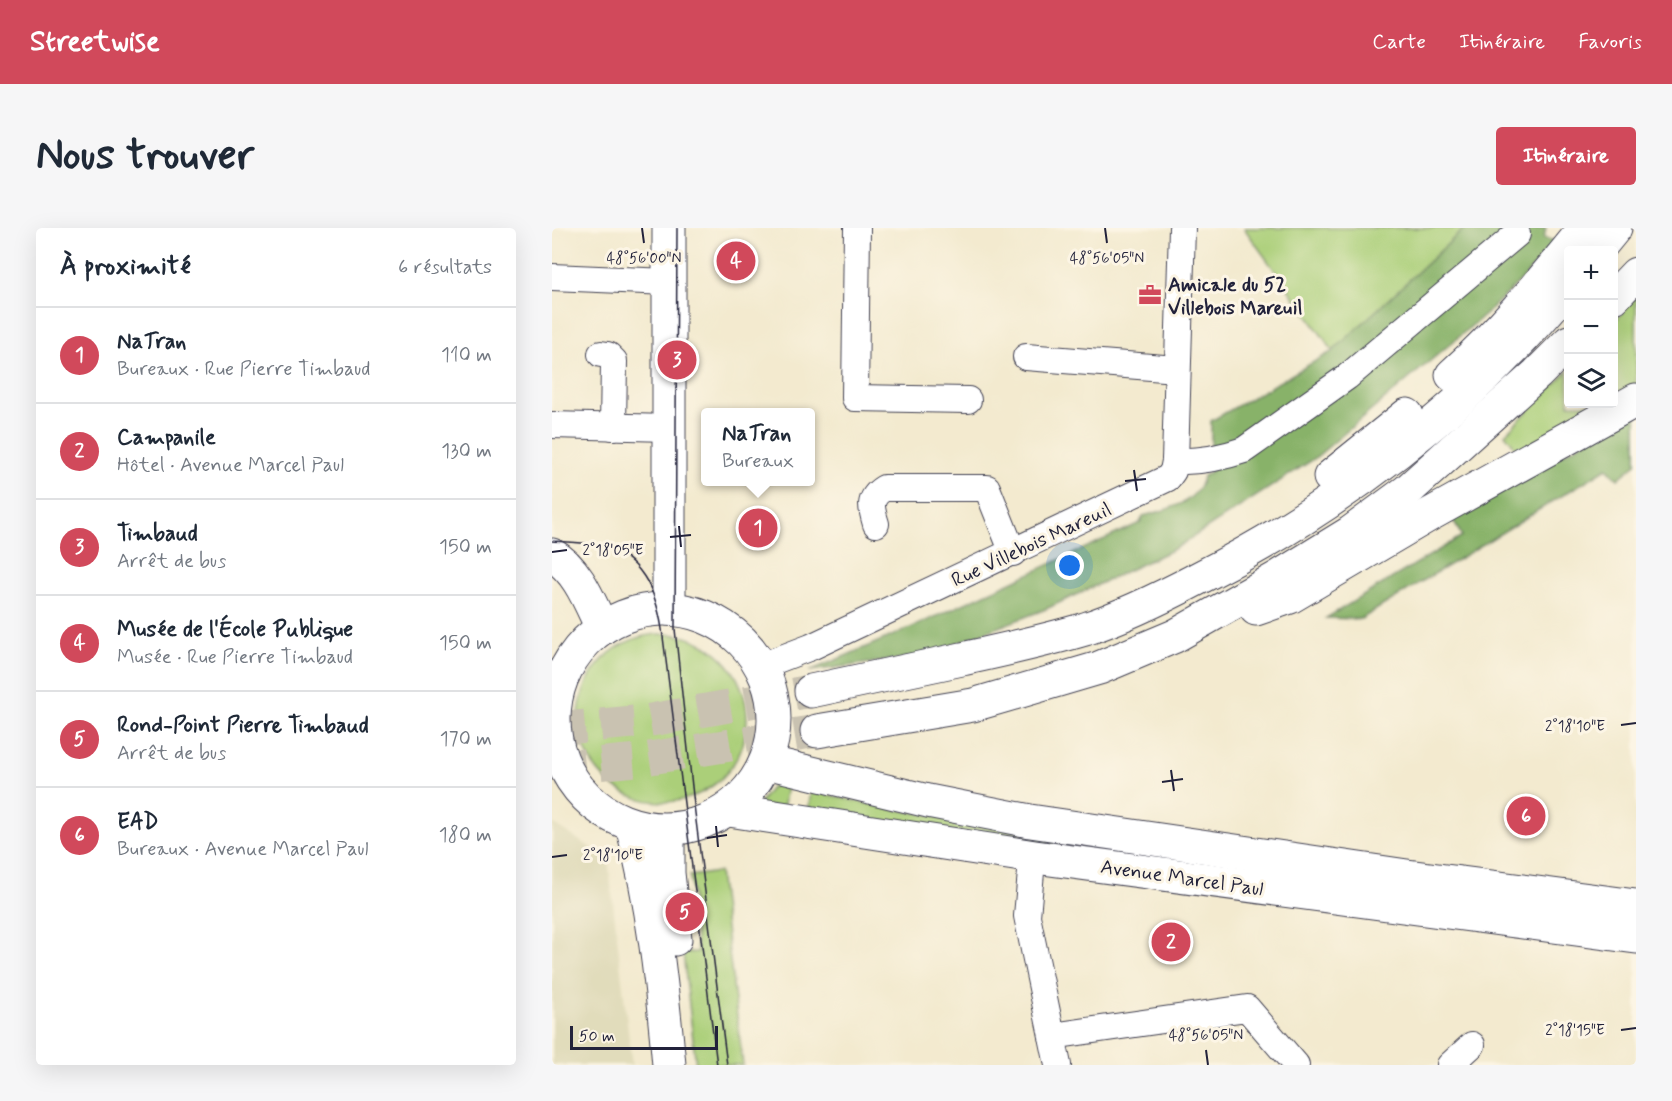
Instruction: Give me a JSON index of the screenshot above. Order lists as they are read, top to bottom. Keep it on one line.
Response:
{"streets":{"main road":["Avenue Marcel Paul"],"street":["Rue Villebois Mareuil"]},"places":{"office":["Amicale du 52 Villebois Mareuil"]},"scale_bar":"50 m","page":{"header":"Streetwise","nav":["Carte","Itinéraire","Favoris"],"buttons":"Itinéraire","title":"Nous trouver","heading":["À proximité","6 résultats"],"pins":["4","3","1","6","5","2"],"map_buttons":["+","−"],"list":[{"mark":"1","name":"NaTran","note":"Bureaux · Rue Pierre Timbaud","value":"110 m"},{"mark":"2","name":"Campanile","note":"Hôtel · Avenue Marcel Paul","value":"130 m"},{"mark":"3","name":"Timbaud","note":"Arrêt de bus","value":"150 m"},{"mark":"4","name":"Musée de l'École Publique","note":"Musée · Rue Pierre Timbaud","value":"150 m"},{"mark":"5","name":"Rond-Point Pierre Timbaud","note":"Arrêt de bus","value":"170 m"},{"mark":"6","name":"EAD","note":"Bureaux · Avenue Marcel Paul","value":"180 m"}],"popup":["NaTran","Bureaux"],"scale":"50 m"},"coordinates":["48°56'00\"N","48°56'05\"N","2°18'05\"E","2°18'10\"E","2°18'15\"E"]}
